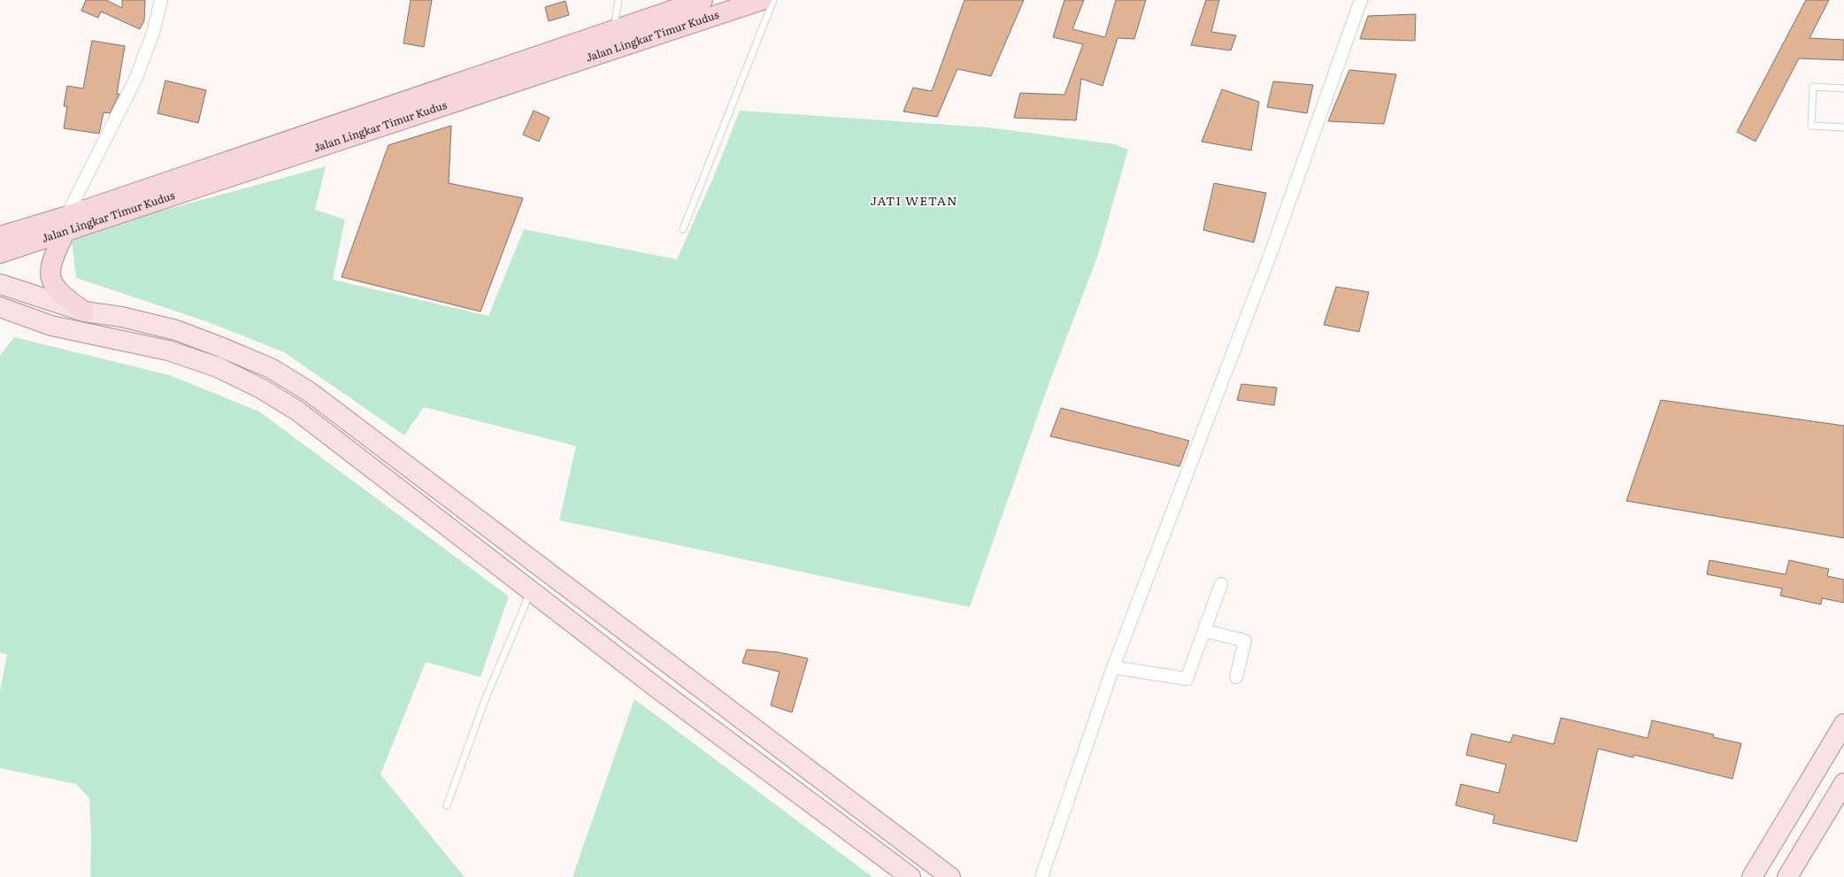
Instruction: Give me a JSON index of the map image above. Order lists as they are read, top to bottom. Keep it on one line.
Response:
{"streets":{"highway":["Jalan Lingkar Timur Kudus"]},"districts":["JATI WETAN"]}
